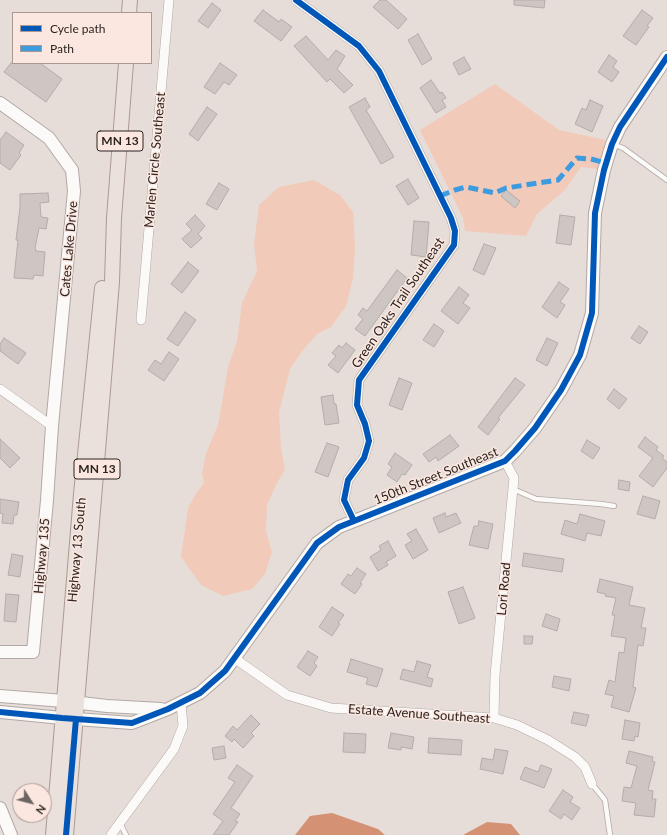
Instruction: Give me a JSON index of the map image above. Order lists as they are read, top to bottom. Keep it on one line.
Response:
{"streets":{"main road":["MN 13","Highway 13 South"],"street":["Marlen Circle Southeast","Cates Lake Drive","Green Oaks Trail Southeast","150th Street Southeast","Highway 135","Lori Road","Estate Avenue Southeast"]},"crossings":[["Cates Lake Drive","Highway 135"],["Green Oaks Trail Southeast","150th Street Southeast"],["150th Street Southeast","Highway 13 South"],["150th Street Southeast","Lori Road"],["150th Street Southeast","Estate Avenue Southeast"],["Lori Road","Estate Avenue Southeast"]],"legend":["Cycle path","Path"],"north":"bottom right"}
